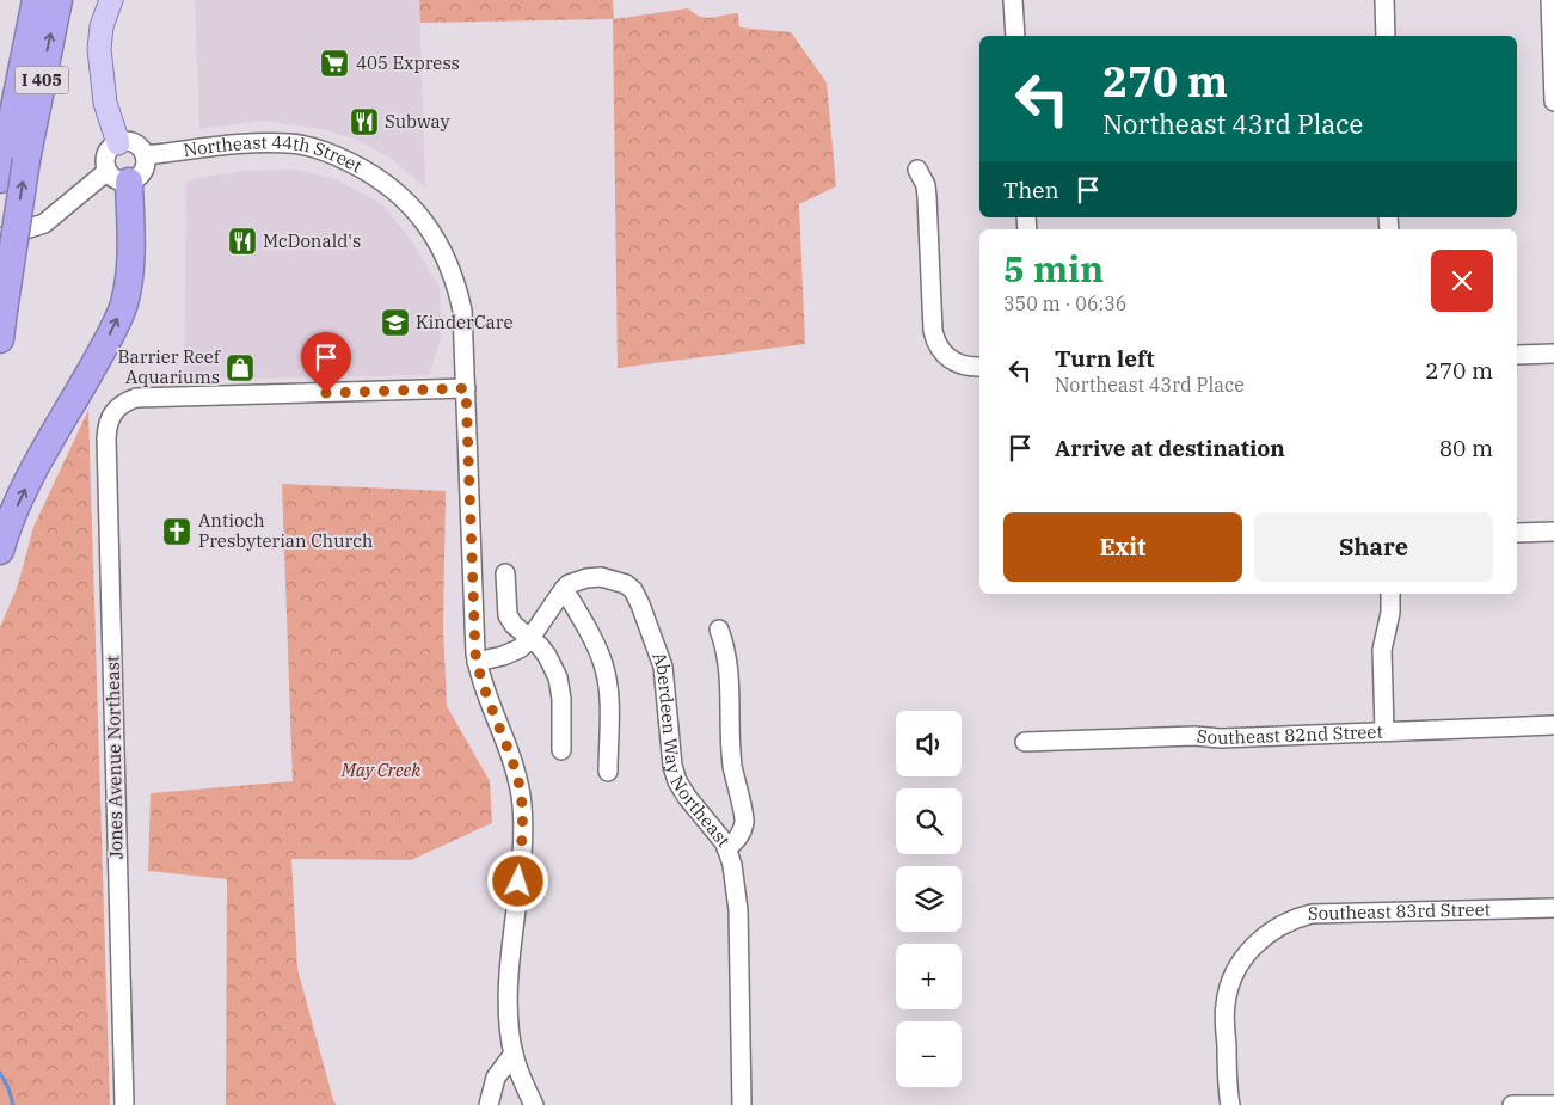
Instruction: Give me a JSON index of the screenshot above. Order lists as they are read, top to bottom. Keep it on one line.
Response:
{"streets":{"highway":["I 405"],"street":["Northeast 44th Street","Southeast 82nd Street","Aberdeen Way Northeast","Jones Avenue Northeast","Southeast 83rd Street"]},"crossings":[["Northeast 44th Street","Aberdeen Way Northeast"],["Northeast 44th Street","Jones Avenue Northeast"]],"parks":["May Creek"],"places":{"supermarket":["405 Express"],"restaurant":["Subway","McDonald's"],"school or university":["KinderCare"],"shop":["Barrier Reef Aquariums"],"church":["Antioch Presbyterian Church"]},"page":{"turn":["270 m","Northeast 43rd Place"],"then":"Then","heading":["5 min","350 m · 06:36"],"list":[{"name":"Turn left","note":"Northeast 43rd Place","value":"270 m"},{"name":"Arrive at destination","value":"80 m"}],"buttons":["Exit","Share"],"map_buttons":["+","−"]}}
